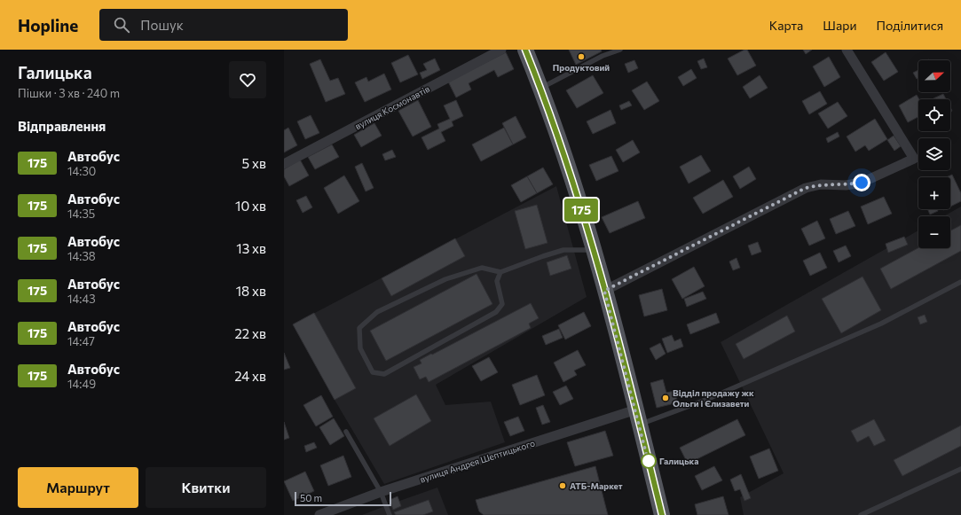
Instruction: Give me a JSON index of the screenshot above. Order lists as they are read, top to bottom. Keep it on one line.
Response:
{"streets":{"street":["вулиця Космонавтів","вулиця Андрея Шептицького"]},"places":["Продуктовий","Відділ продажу жк Ольги і Єлизавети","Галицька","ATБ-Маркет"],"lines":["bus line 175"],"scale_bar":"50 m","north":"right","page":{"header":"Hopline","search":"Пошук","nav":["Карта","Шари","Поділитися"],"heading":[["Галицька","Пішки · 3 хв · 240 m"],"Відправлення"],"on_map":"175","map_buttons":["+","−"],"list":[{"mark":"175","name":"Автобус","note":"14:30","value":"5 хв"},{"mark":"175","name":"Автобус","note":"14:35","value":"10 хв"},{"mark":"175","name":"Автобус","note":"14:38","value":"13 хв"},{"mark":"175","name":"Автобус","note":"14:43","value":"18 хв"},{"mark":"175","name":"Автобус","note":"14:47","value":"22 хв"},{"mark":"175","name":"Автобус","note":"14:49","value":"24 хв"}],"buttons":["Маршрут","Квитки"],"scale":"50 m"}}
